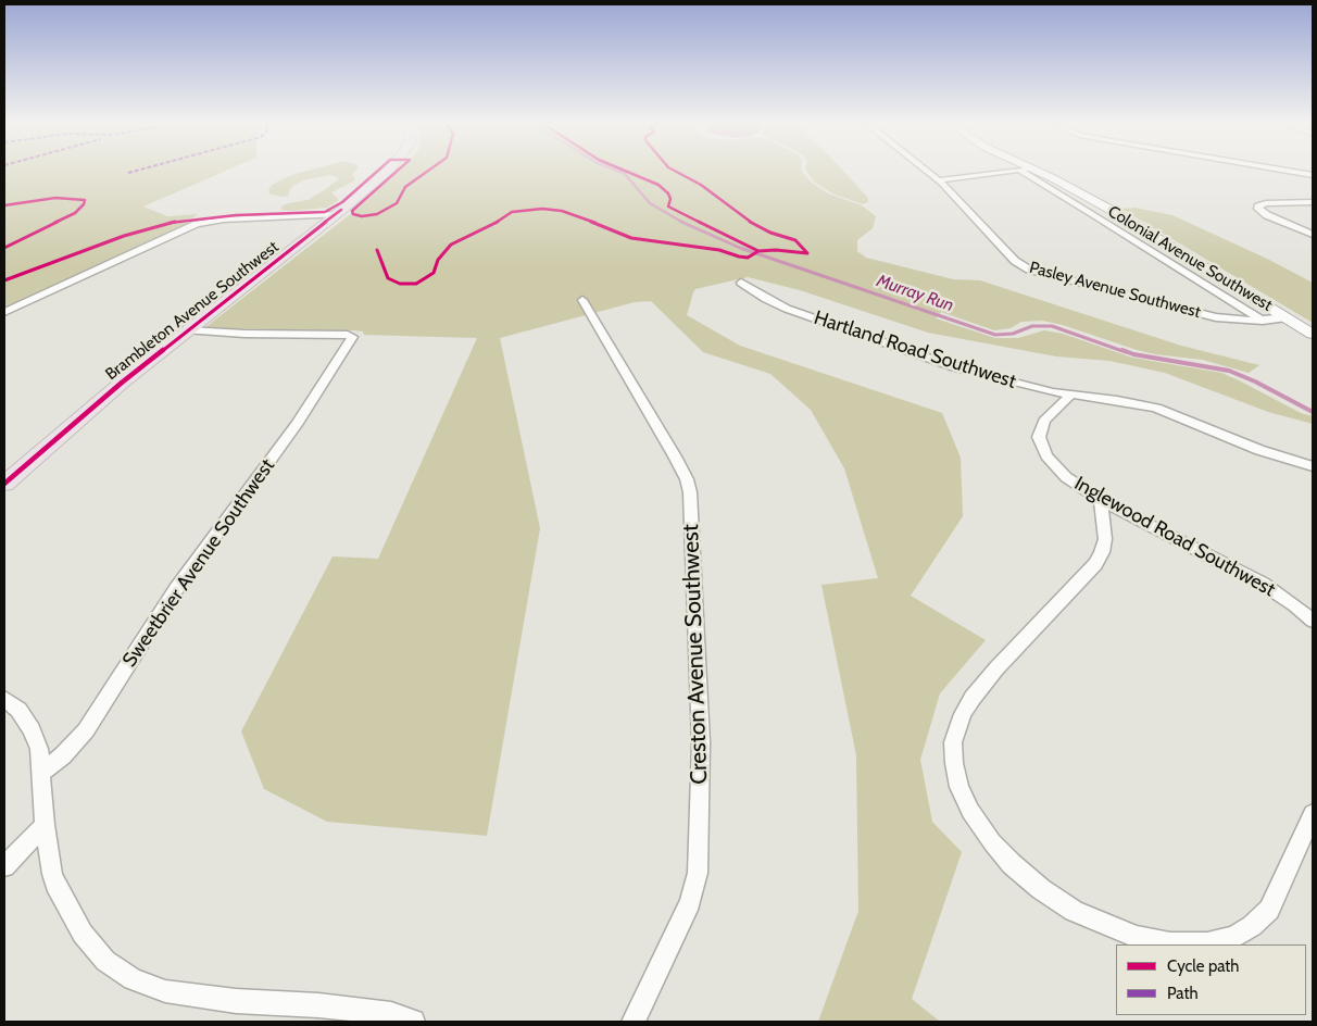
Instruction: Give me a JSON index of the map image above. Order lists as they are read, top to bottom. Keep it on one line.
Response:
{"streets":{"main road":["Colonial Avenue Southwest","Brambleton Avenue Southwest"],"street":["Pasley Avenue Southwest","Hartland Road Southwest","Inglewood Road Southwest","Sweetbrier Avenue Southwest","Creston Avenue Southwest"]},"crossings":[["Colonial Avenue Southwest","Pasley Avenue Southwest"],["Brambleton Avenue Southwest","Sweetbrier Avenue Southwest"],["Hartland Road Southwest","Inglewood Road Southwest"]],"water":["Murray Run"],"legend":["Cycle path","Path"]}
